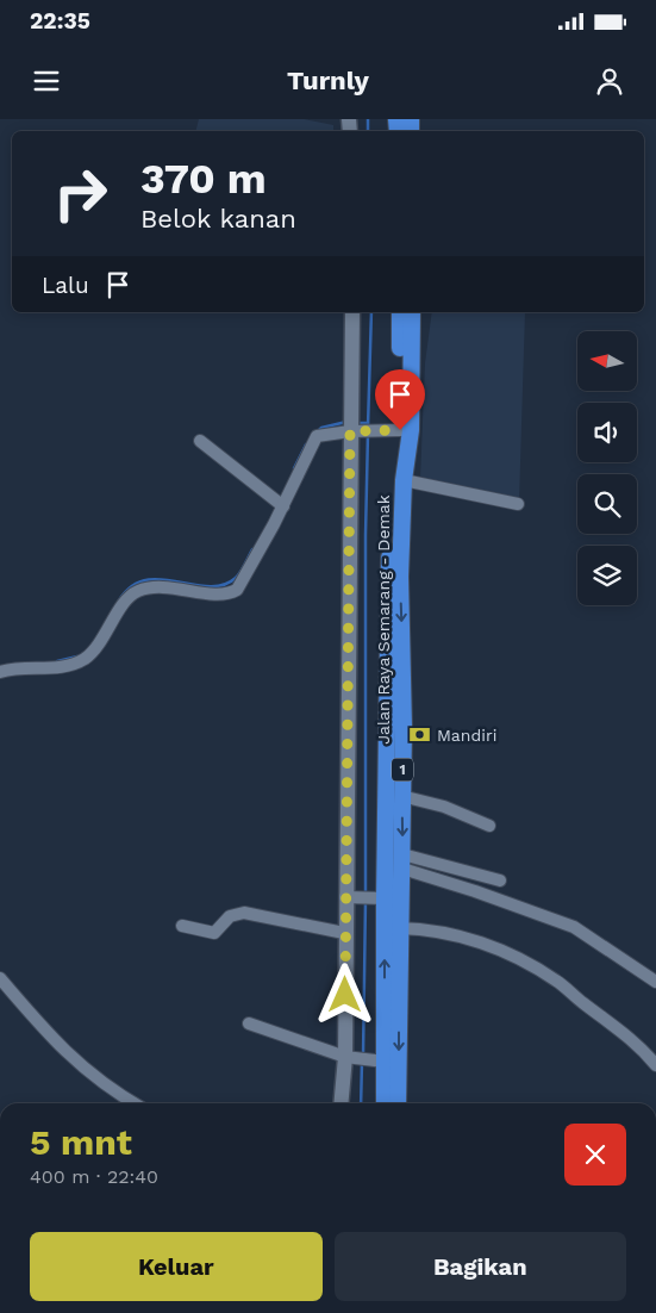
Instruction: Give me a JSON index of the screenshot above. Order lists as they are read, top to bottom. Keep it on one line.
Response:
{"streets":{"highway":["Jalan Raya Semarang - Demak","1"]},"places":{"bank":["Mandiri"]},"north":"left","page":{"status":"22:35","header":"Turnly","turn":["370 m","Belok kanan"],"then":"Lalu","heading":["5 mnt","400 m · 22:40"],"buttons":["Keluar","Bagikan"]}}
